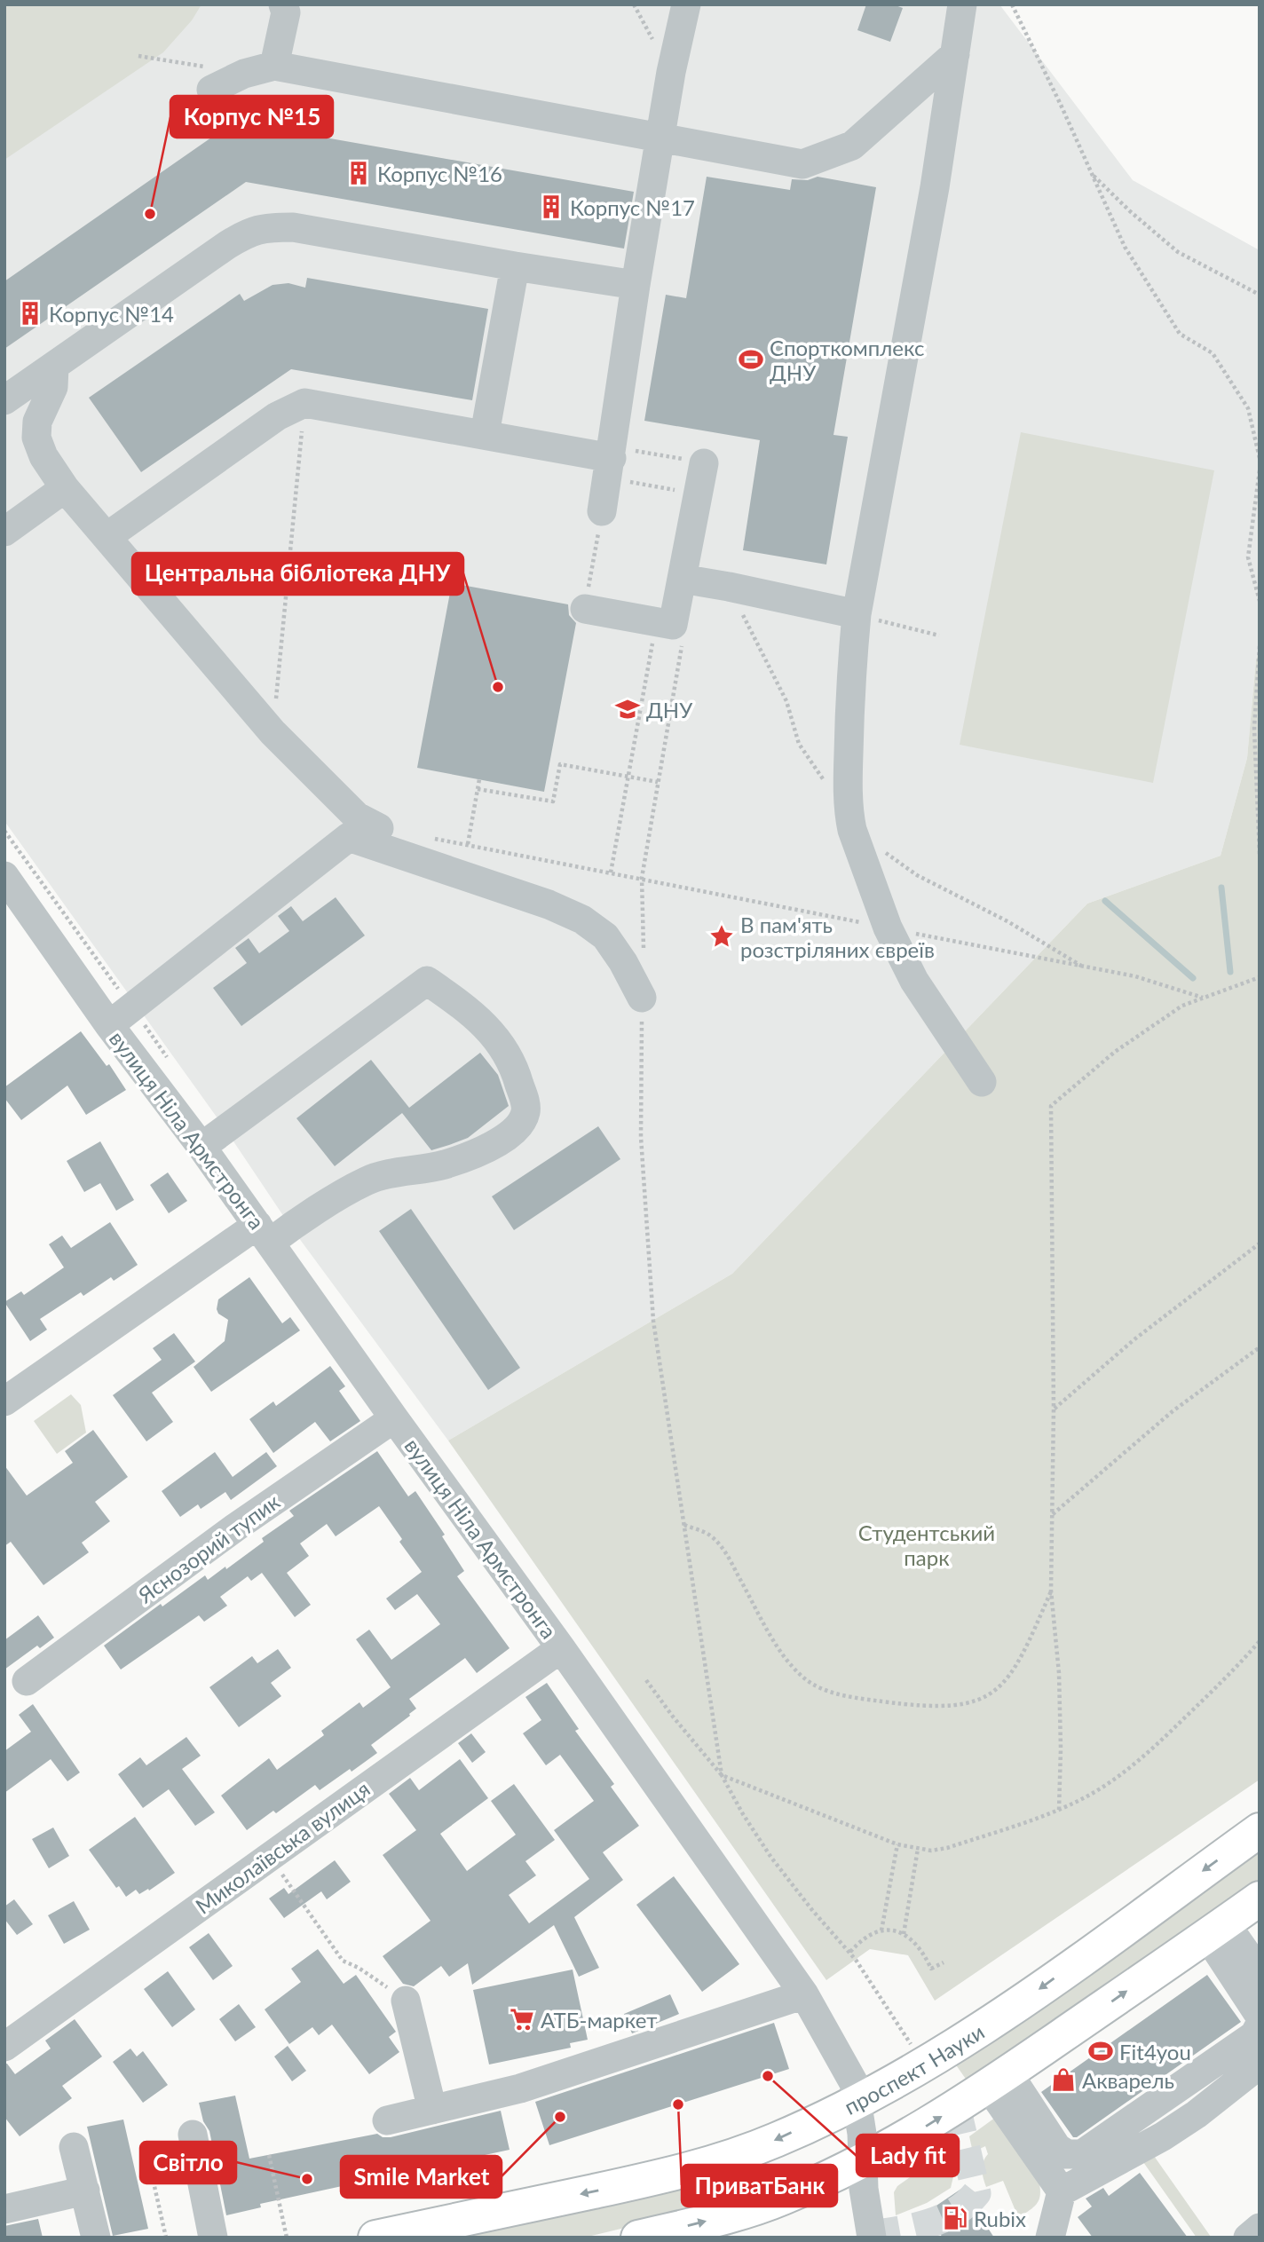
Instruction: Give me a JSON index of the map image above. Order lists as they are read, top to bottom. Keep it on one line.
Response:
{"streets":{"main road":["проспект Науки"],"street":["вулиця Ніла Армстронга","Яснозорий тупик","Миколаївська вулиця"]},"crossings":[["вулиця Ніла Армстронга","Яснозорий тупик"],["вулиця Ніла Армстронга","Миколаївська вулиця"],["вулиця Ніла Армстронга","проспект Науки"]],"parks":["Студентський парк"],"places":{"building":["Корпус №16","Корпус №17","Корпус №14"],"other":["Корпус №15","Центральна бібліотека ДНУ","Lady fit","ПриватБанк","Smile Market","Свiтло"],"sports":["Спорткомплекс ДНУ","Fit4you"],"school or university":["ДНУ"],"place":["В пам'ять розстріляних євреїв"],"supermarket":["АТБ-маркет"],"shop":["Акварель"],"fuel station":["Rubix"]}}
